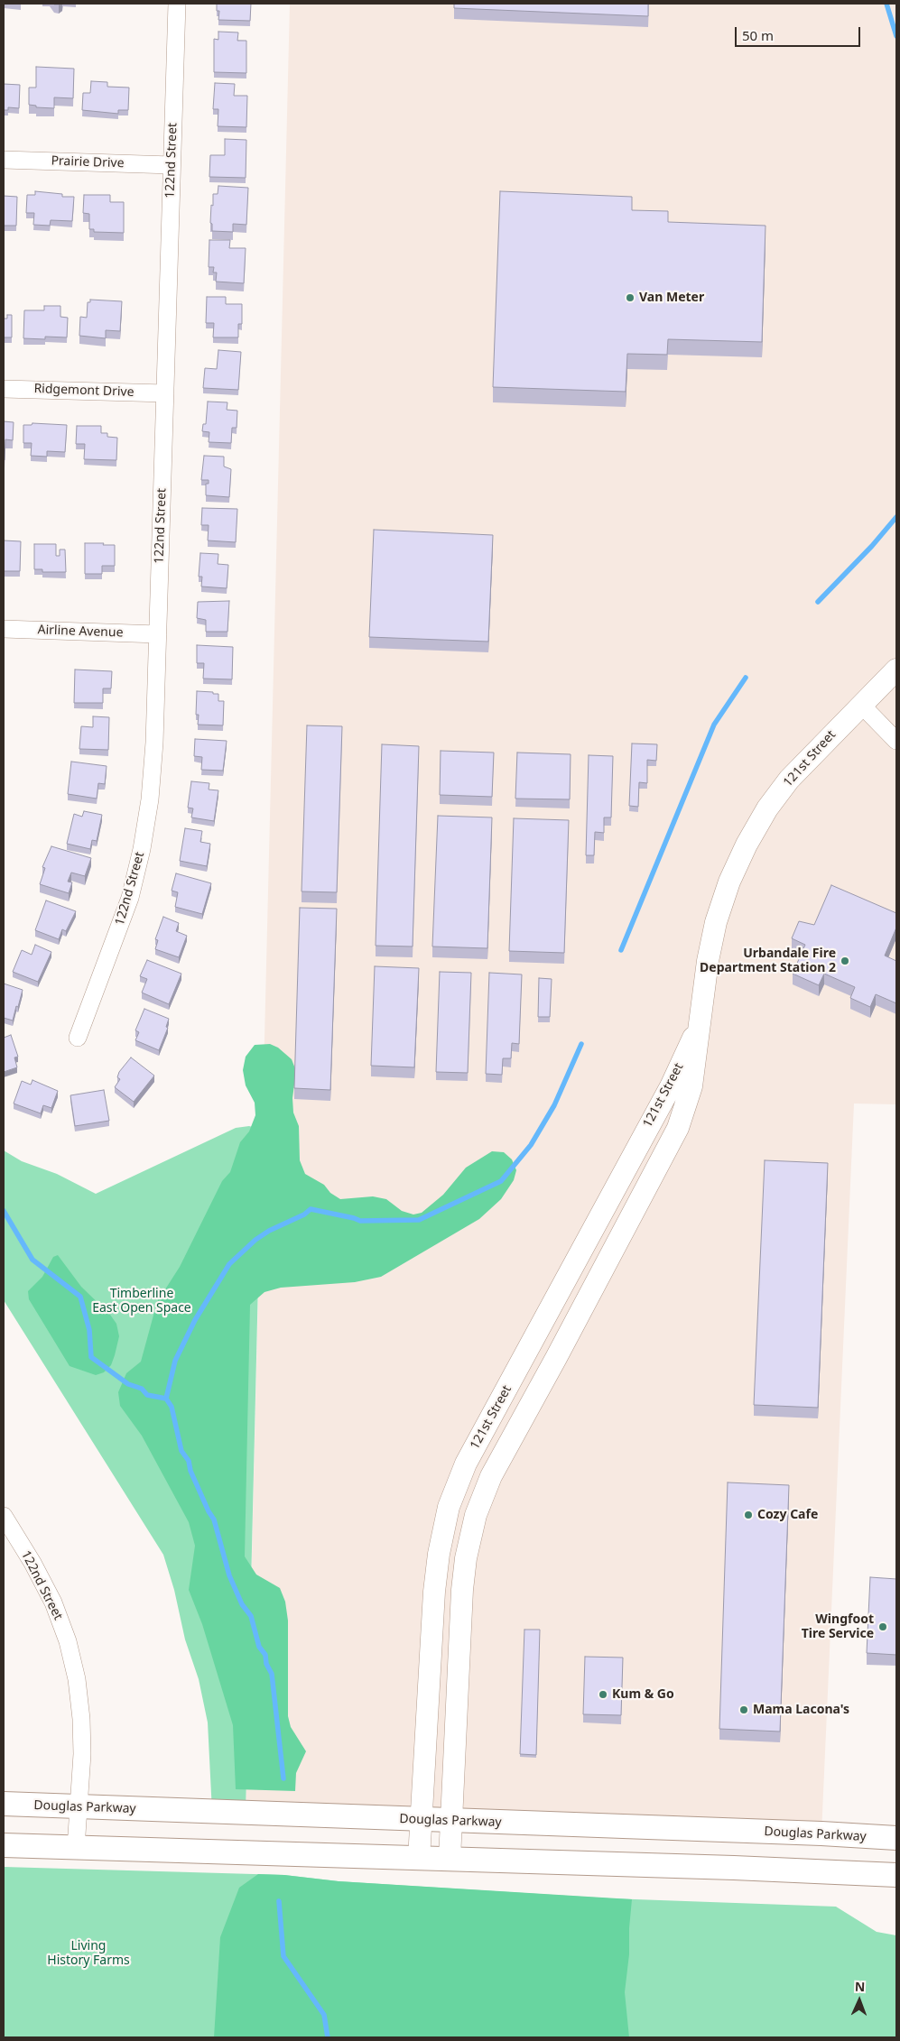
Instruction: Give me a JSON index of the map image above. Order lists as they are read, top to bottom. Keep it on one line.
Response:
{"streets":{"main road":["Douglas Parkway"],"street":["122nd Street","Prairie Drive","Ridgemont Drive","Airline Avenue","121st Street"]},"crossings":[["122nd Street","Prairie Drive"],["122nd Street","Ridgemont Drive"],["122nd Street","Airline Avenue"],["122nd Street","Douglas Parkway"],["121st Street","Douglas Parkway"]],"parks":["Timberline East Open Space","Living History Farms"],"places":["Van Meter","Urbandale Fire Department Station 2","Cozy Cafe","Wingfoot Tire Service","Kum & Go","Mama Lacona's"],"scale_bar":"50 m","north":"top"}
